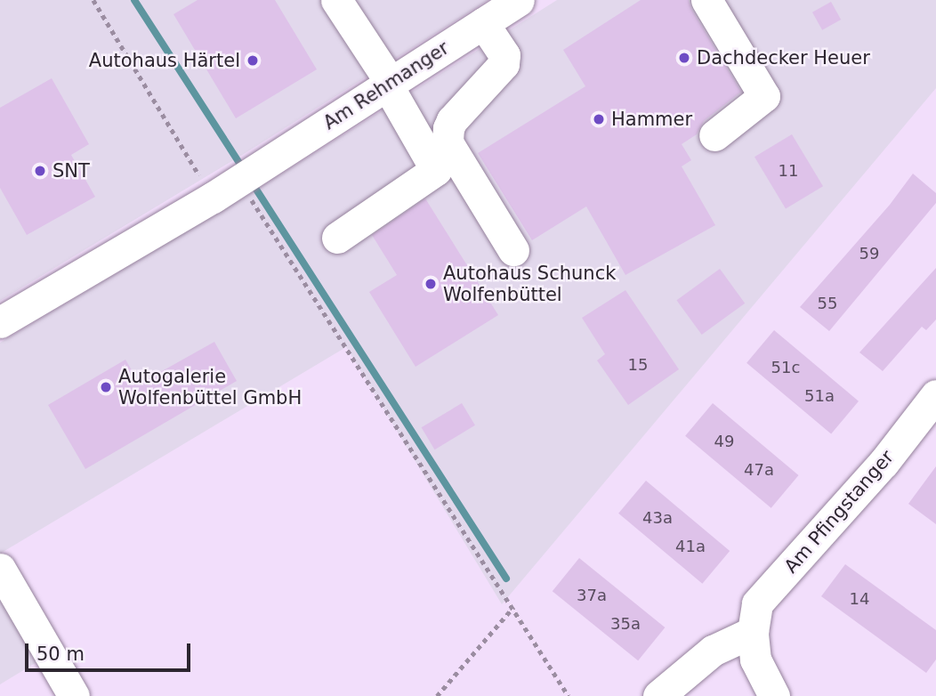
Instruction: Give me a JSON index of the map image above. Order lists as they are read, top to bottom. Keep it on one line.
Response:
{"streets":{"street":["Am Rehmanger","Am Pfingstanger"]},"places":["Dachdecker Heuer","Autohaus Härtel","Hammer","SNT","Autohaus Schunck Wolfenbüttel","Autogalerie Wolfenbüttel GmbH"],"house_numbers":["11","59","55","15","51c","51a","49","47a","43a","41a","37a","14","35a"],"scale_bar":"50 m"}
